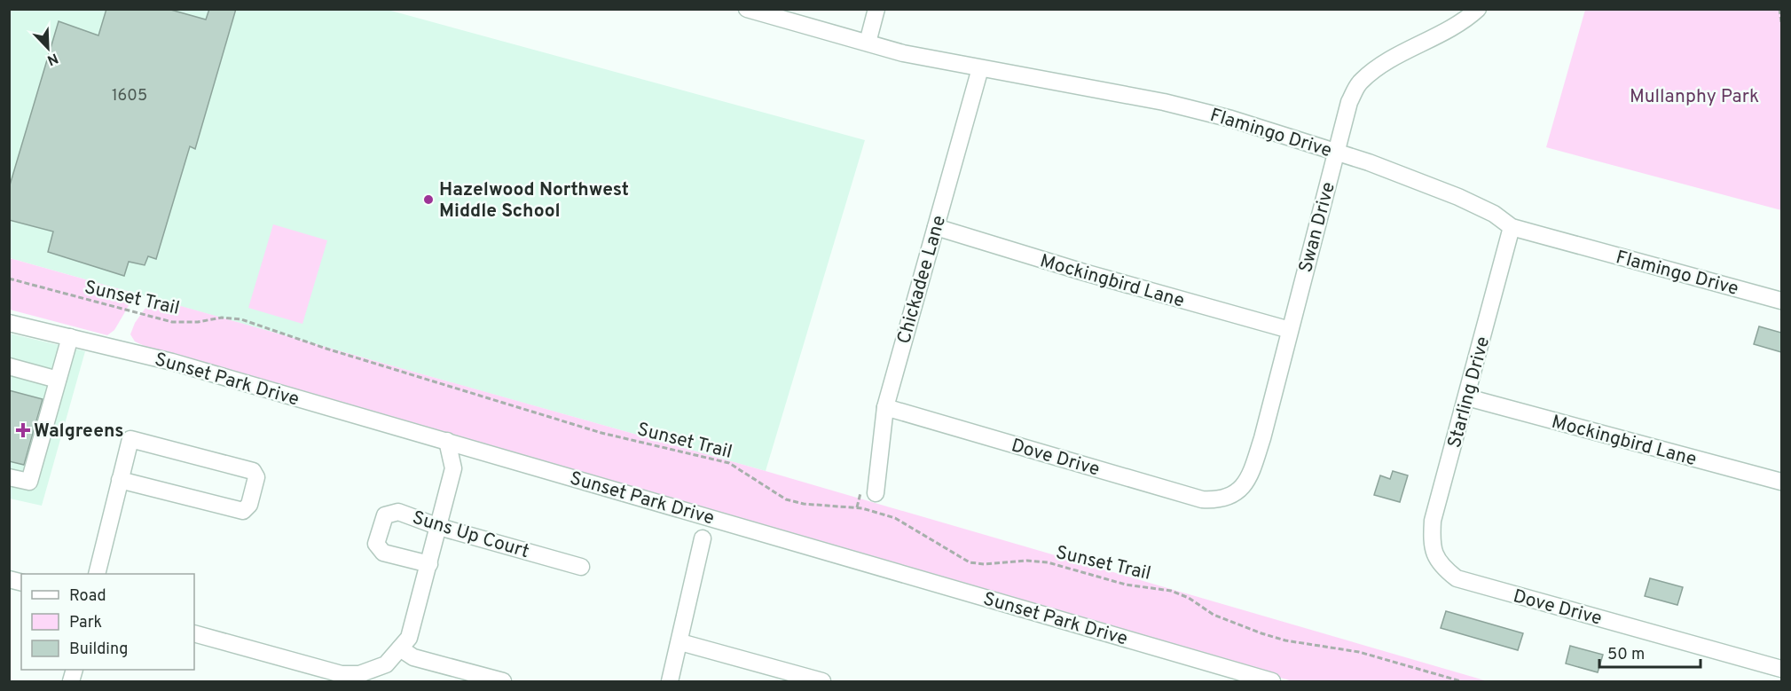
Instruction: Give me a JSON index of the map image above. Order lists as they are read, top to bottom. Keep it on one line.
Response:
{"streets":{"street":["Flamingo Drive","Swan Drive","Chickadee Lane","Mockingbird Lane","Sunset Park Drive","Starling Drive","Dove Drive","Suns Up Court"],"path":["Sunset Trail"]},"crossings":[["Flamingo Drive","Swan Drive"],["Flamingo Drive","Chickadee Lane"],["Flamingo Drive","Starling Drive"],["Swan Drive","Mockingbird Lane"],["Swan Drive","Dove Drive"],["Chickadee Lane","Mockingbird Lane"],["Chickadee Lane","Dove Drive"],["Mockingbird Lane","Starling Drive"],["Starling Drive","Dove Drive"]],"parks":["Mullanphy Park"],"places":{"other":["Hazelwood Northwest Middle School"],"health":["Walgreens"]},"house_numbers":["1605"],"legend":["Road","Park","Building"],"scale_bar":"50 m","north":"bottom right"}
